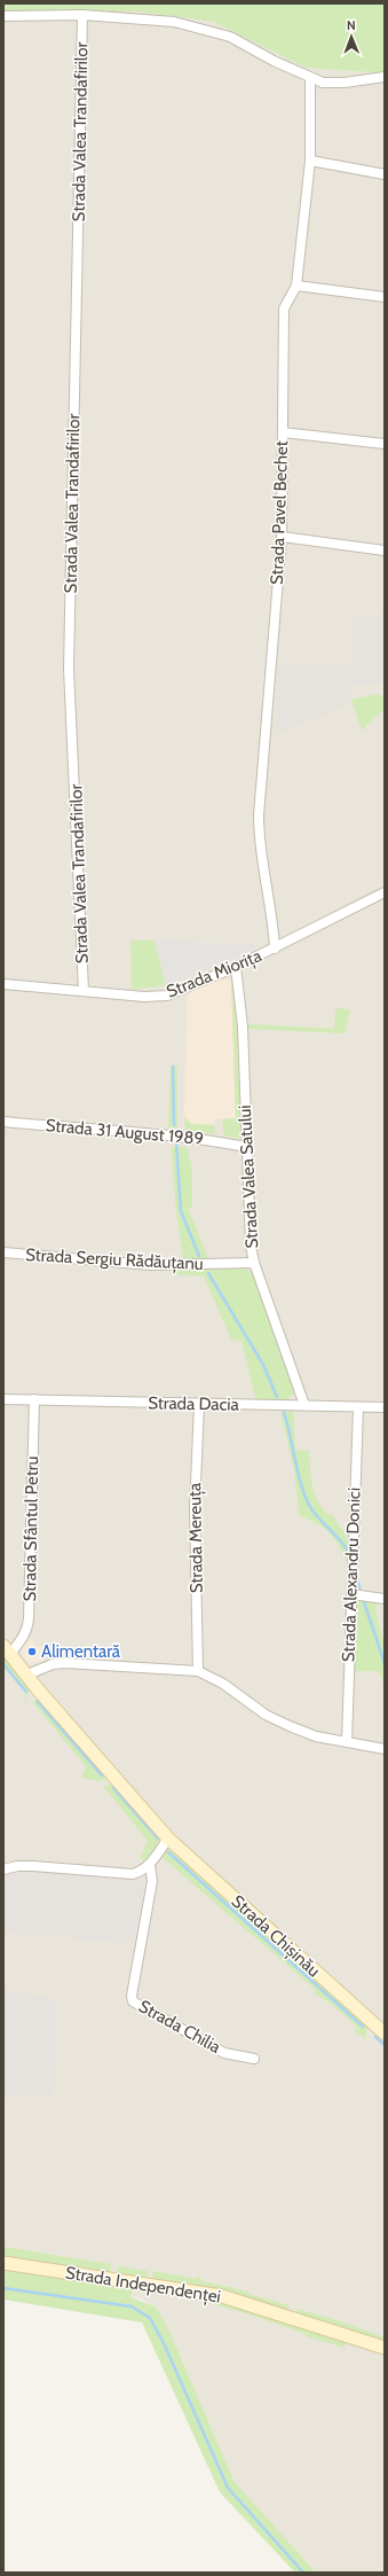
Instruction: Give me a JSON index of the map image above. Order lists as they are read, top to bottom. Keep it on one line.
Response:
{"streets":{"street":["Strada Valea Trandafirilor","Strada Pavel Bechet","Strada Miorița","Strada 31 August 1989","Strada Valea Satului","Strada Sergiu Rădăuțanu","Strada Dacia","Strada Sfântul Petru","Strada Mereuța","Strada Alexandru Donici","Strada Chișinău","Strada Chilia","Strada Independenței"]},"crossings":[["Strada Valea Trandafirilor","Strada Miorița"],["Strada Pavel Bechet","Strada Miorița"],["Strada Miorița","Strada Valea Satului"],["Strada 31 August 1989","Strada Valea Satului"],["Strada Valea Satului","Strada Sergiu Rădăuțanu"],["Strada Valea Satului","Strada Dacia"],["Strada Dacia","Strada Sfântul Petru"],["Strada Dacia","Strada Mereuța"],["Strada Dacia","Strada Alexandru Donici"],["Strada Sfântul Petru","Strada Chișinău"]],"places":["Alimentară"],"north":"top"}
